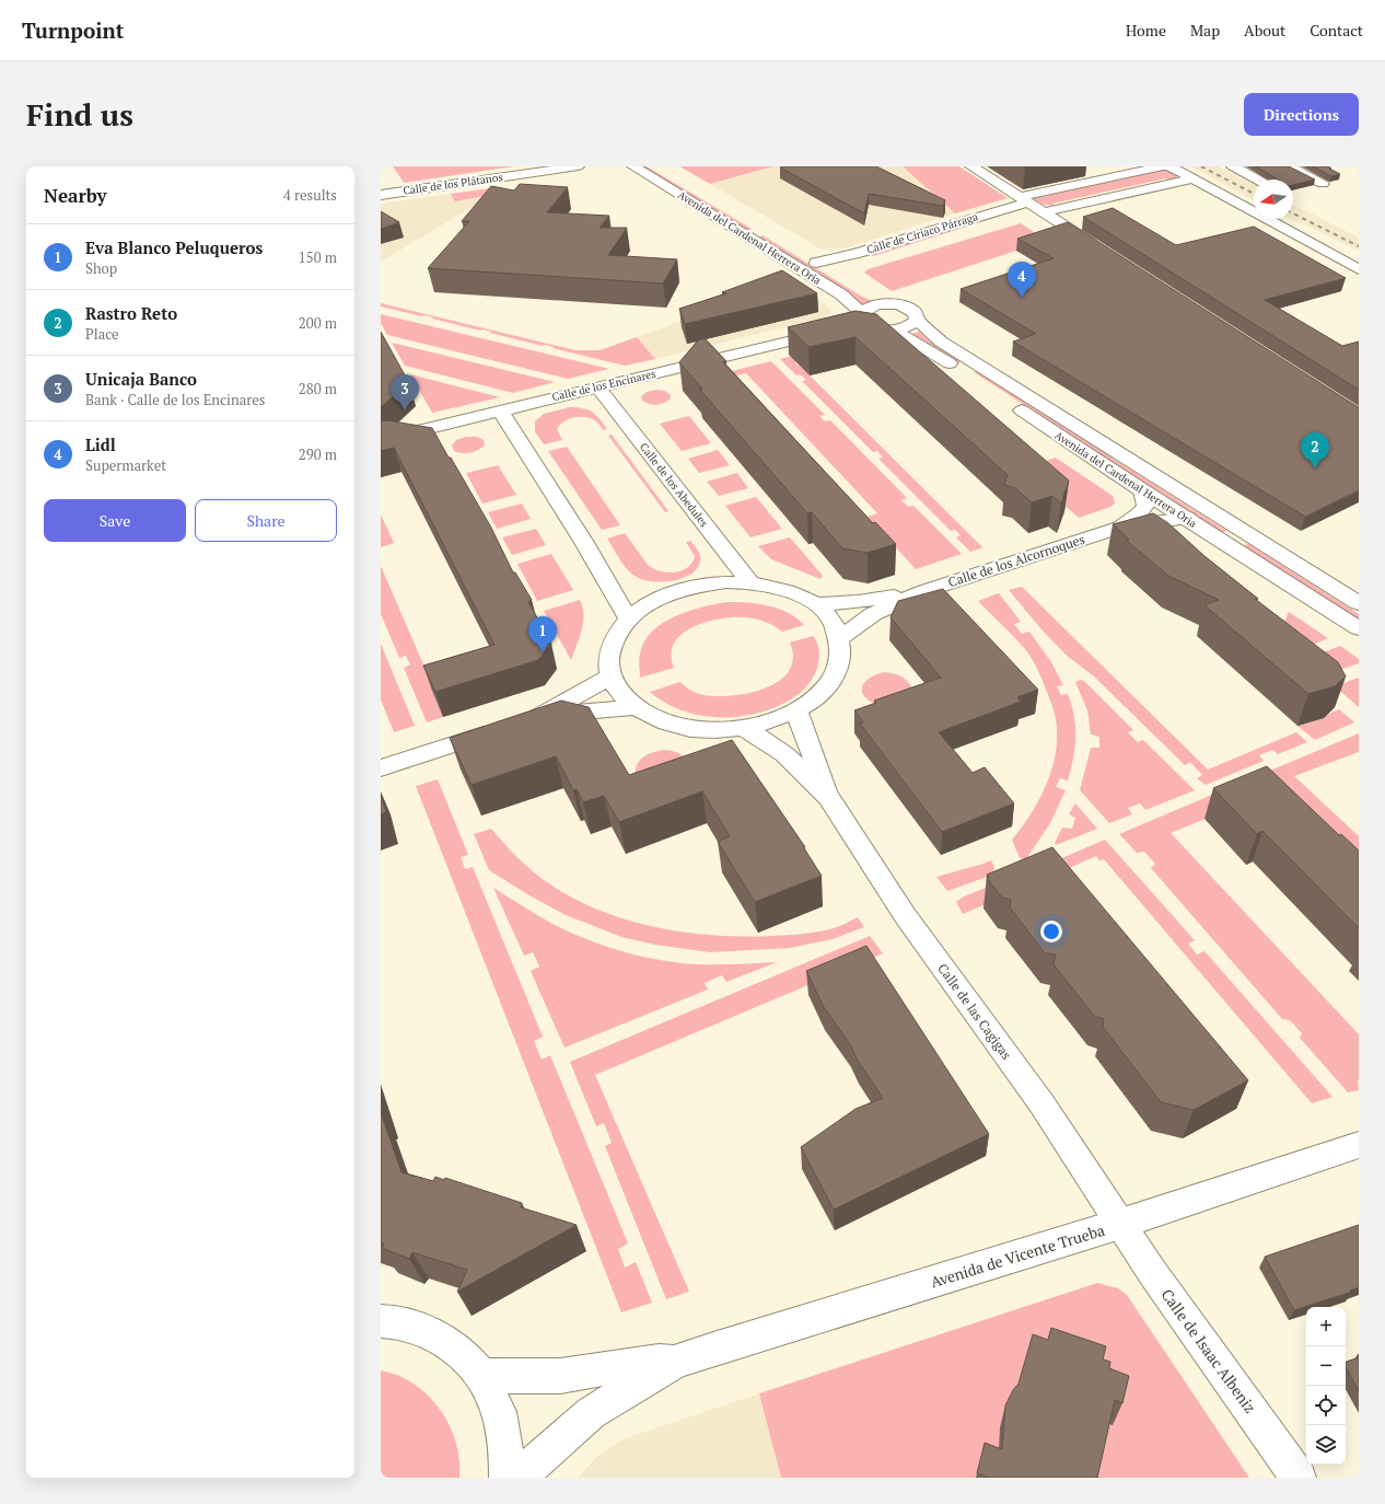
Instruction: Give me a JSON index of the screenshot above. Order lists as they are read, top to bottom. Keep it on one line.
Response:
{"streets":{"street":["Calle de los Plátanos","Calle de Ciriaco Párraga","Avenida del Cardenal Herrera Oria","Calle de los Encinares","Calle de los Abedules","Calle de los Alcornoques","Calle de las Cagigas","Avenida de Vicente Trueba","Calle de Isaac Albeniz"]},"crossings":[["Calle de Ciriaco Párraga","Avenida del Cardenal Herrera Oria"],["Avenida del Cardenal Herrera Oria","Calle de los Encinares"],["Avenida del Cardenal Herrera Oria","Calle de los Alcornoques"],["Calle de los Encinares","Calle de los Abedules"],["Calle de las Cagigas","Avenida de Vicente Trueba"],["Calle de las Cagigas","Calle de Isaac Albeniz"],["Avenida de Vicente Trueba","Calle de Isaac Albeniz"]],"north":"left","page":{"header":"Turnpoint","nav":["Home","Map","About","Contact"],"buttons":["Directions",["Save","Share"]],"title":"Find us","heading":["Nearby","4 results"],"list":[{"mark":"1","name":"Eva Blanco Peluqueros","note":"Shop","value":"150 m"},{"mark":"2","name":"Rastro Reto","note":"Place","value":"200 m"},{"mark":"3","name":"Unicaja Banco","note":"Bank · Calle de los Encinares","value":"280 m"},{"mark":"4","name":"Lidl","note":"Supermarket","value":"290 m"}],"pins":["4","3","2","1"],"map_buttons":["+","−"]}}
